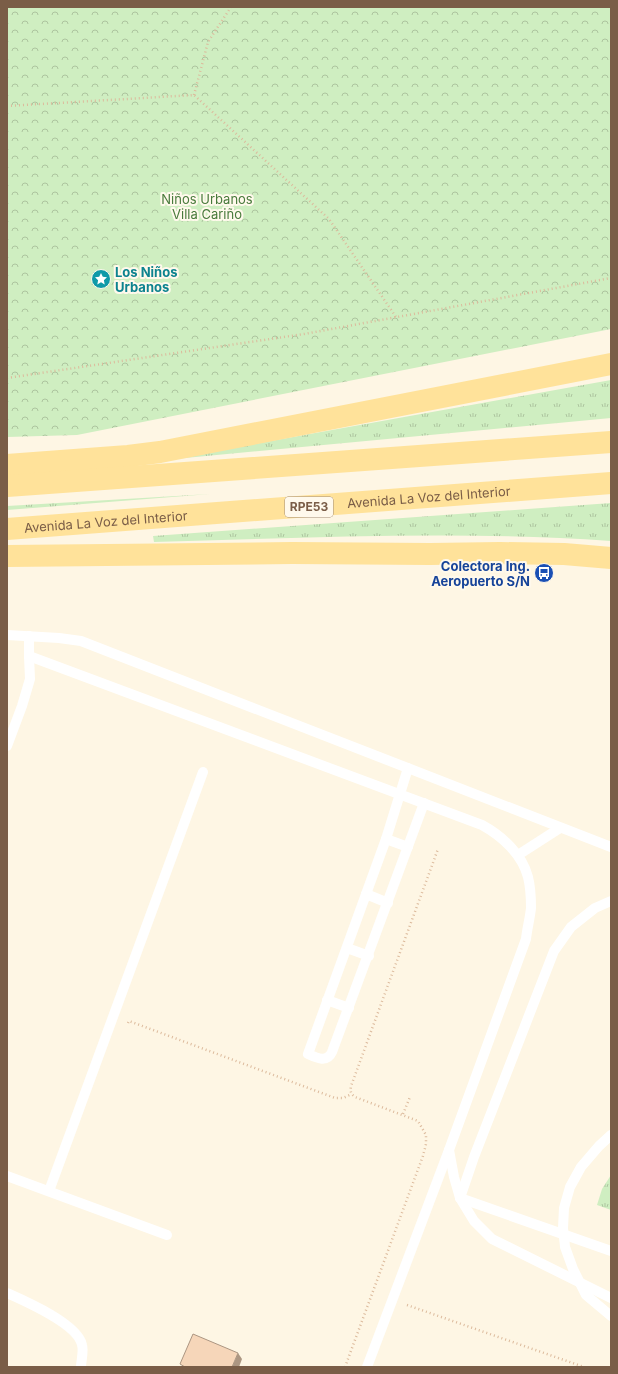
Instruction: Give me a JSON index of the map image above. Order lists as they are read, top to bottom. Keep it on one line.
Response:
{"streets":{"main road":["Avenida La Voz del Interior","RPE53"]},"parks":["Niños Urbanos Villa Cariño"],"places":{"place":["Los Niños Urbanos"],"bus stop":["Colectora Ing. Aeropuerto S/N"]}}
